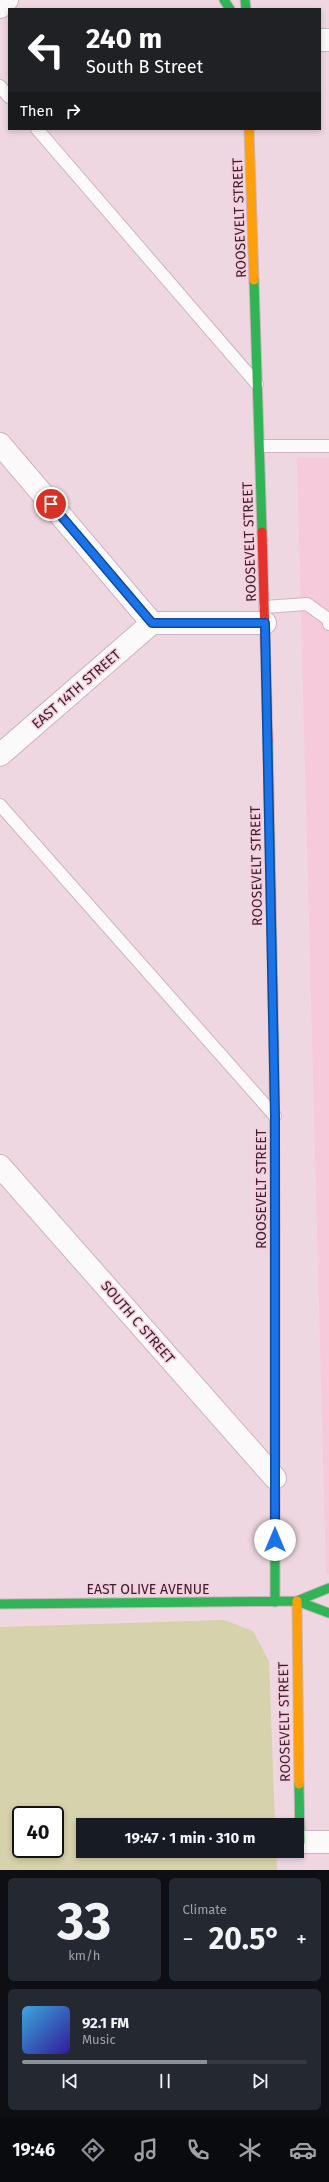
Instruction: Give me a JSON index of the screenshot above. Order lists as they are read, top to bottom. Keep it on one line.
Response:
{"streets":{"street":["ROOSEVELT STREET","EAST 14TH STREET","SOUTH C STREET","EAST OLIVE AVENUE"]},"crossings":[["ROOSEVELT STREET","SOUTH C STREET"],["ROOSEVELT STREET","EAST OLIVE AVENUE"]],"page":{"turn":["240 m","South B Street"],"then":"Then","limit":"40","trip":"19:47 · 1 min · 310 m","tile":[["33","km/h"],"Climate"],"heat":["−","20.5°","+"],"song":["92.1 FM","Music"],"tabs":"19:46"}}
